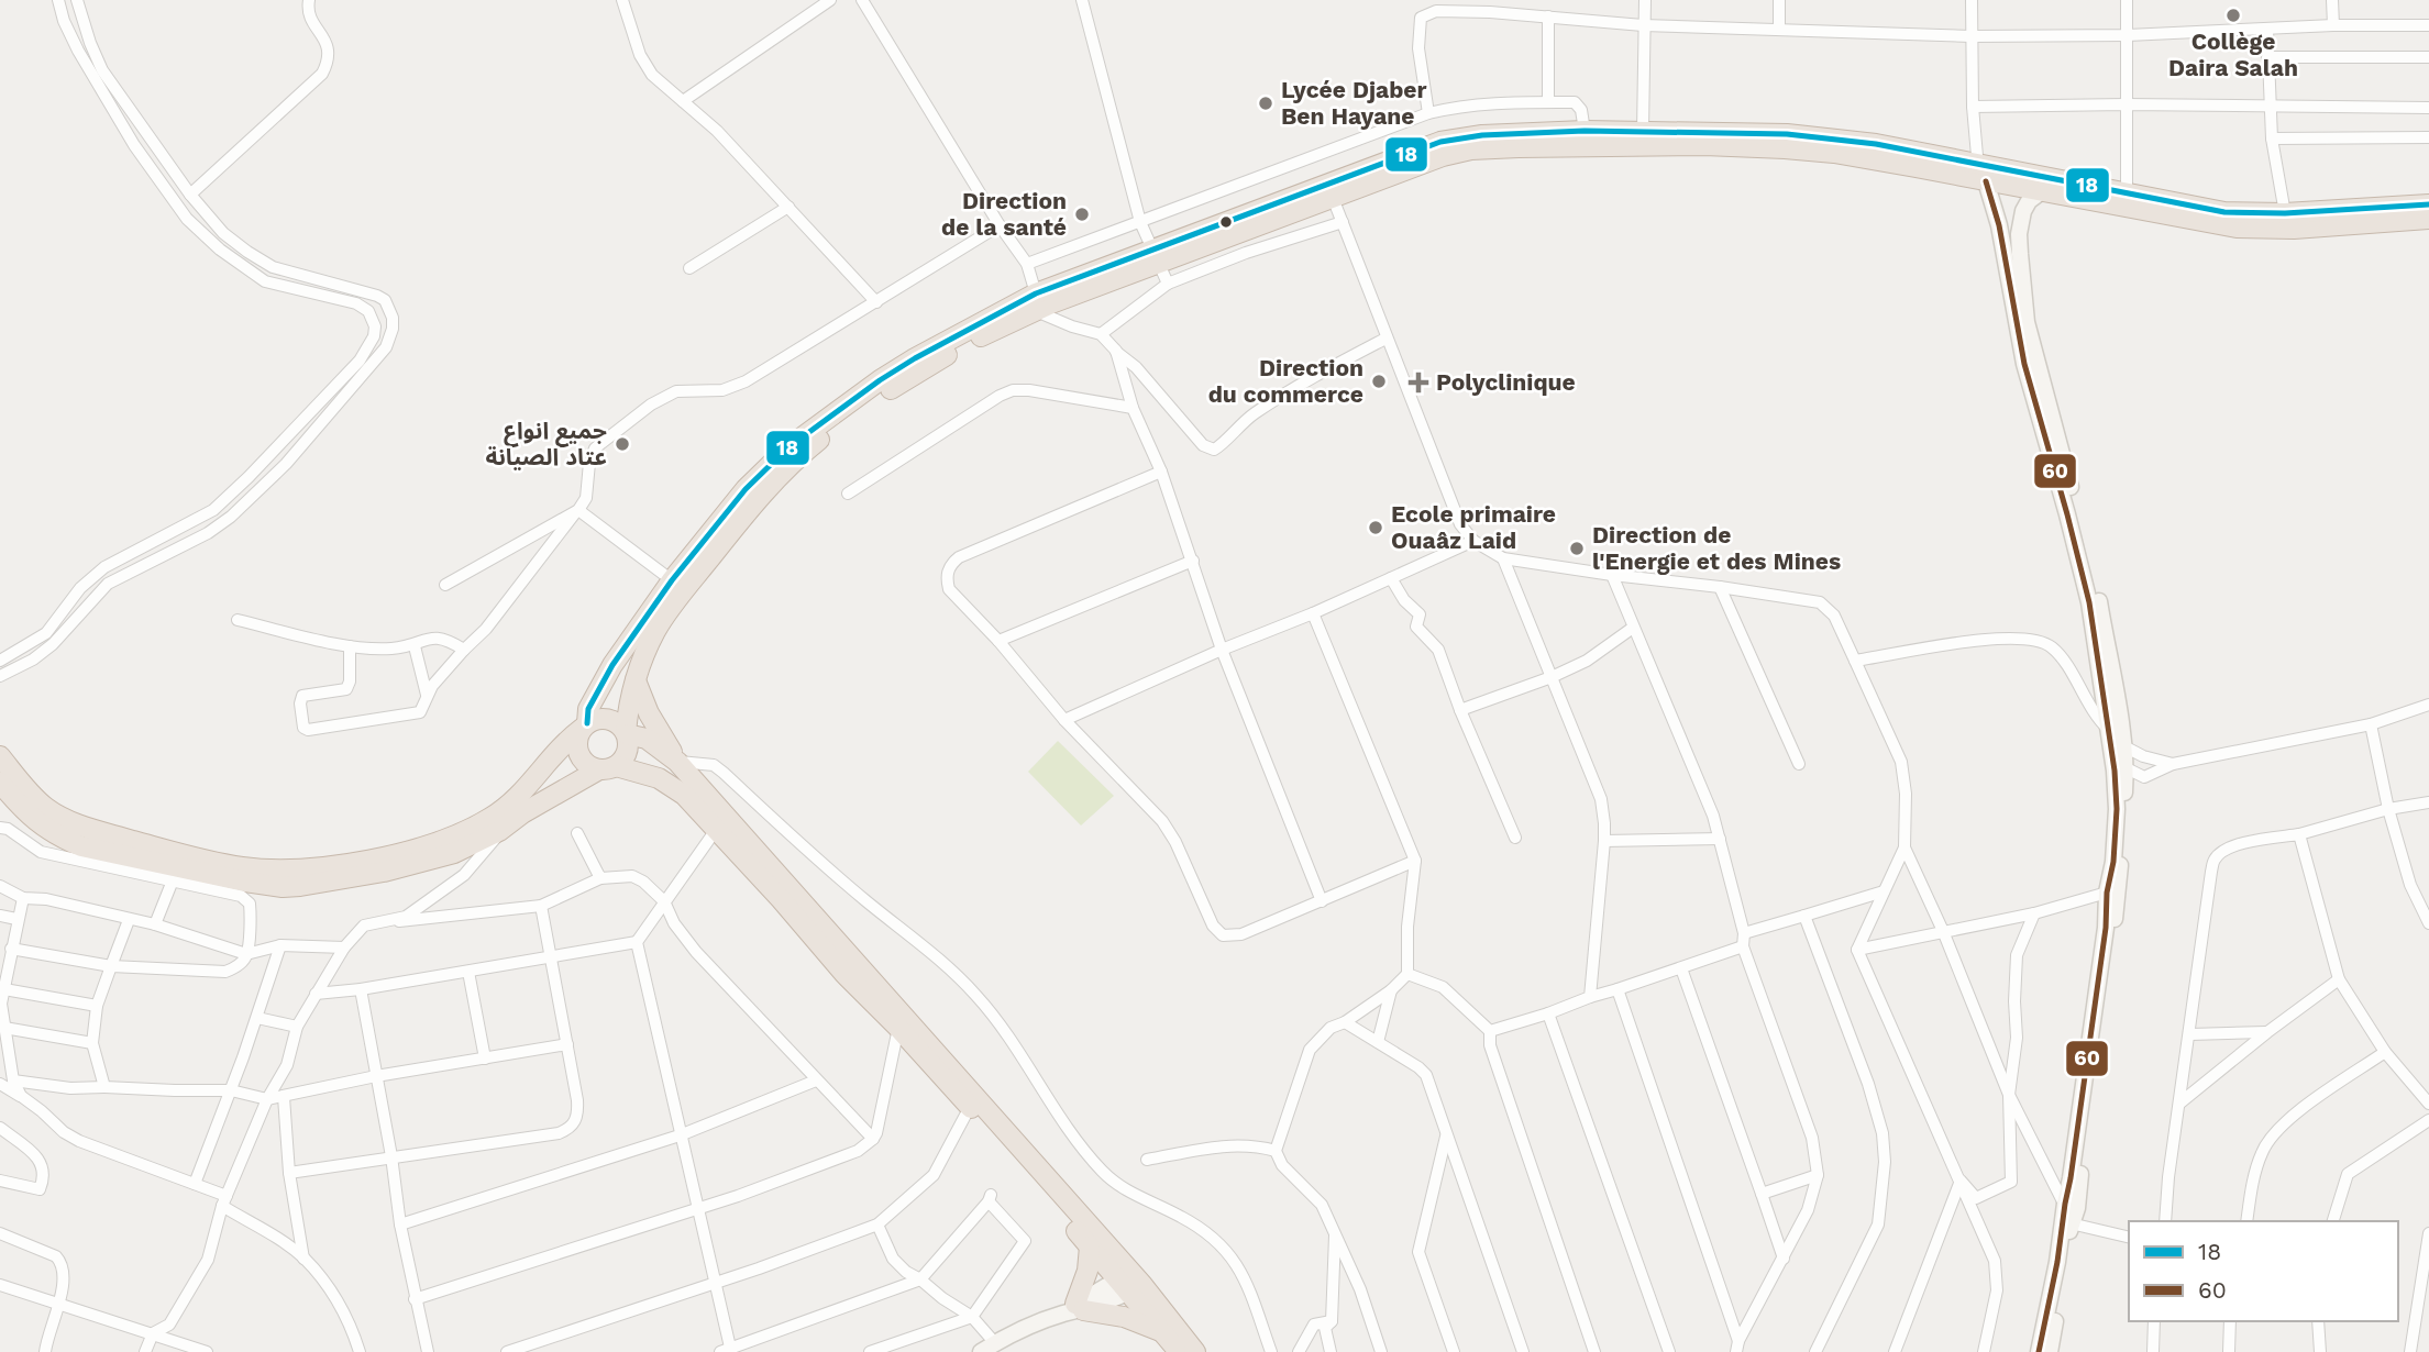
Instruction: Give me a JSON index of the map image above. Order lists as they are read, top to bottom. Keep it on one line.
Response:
{"places":{"other":["Collège Daira Salah","Lycée Djaber Ben Hayane","Direction de la santé","Direction du commerce","جميع انواع عتاد الصيانة","Ecole primaire Ouaâz Laid","Direction de l'Energie et des Mines"],"health":["Polyclinique"]},"lines":["transit line 18","transit line 60"],"legend":["18","60"]}
